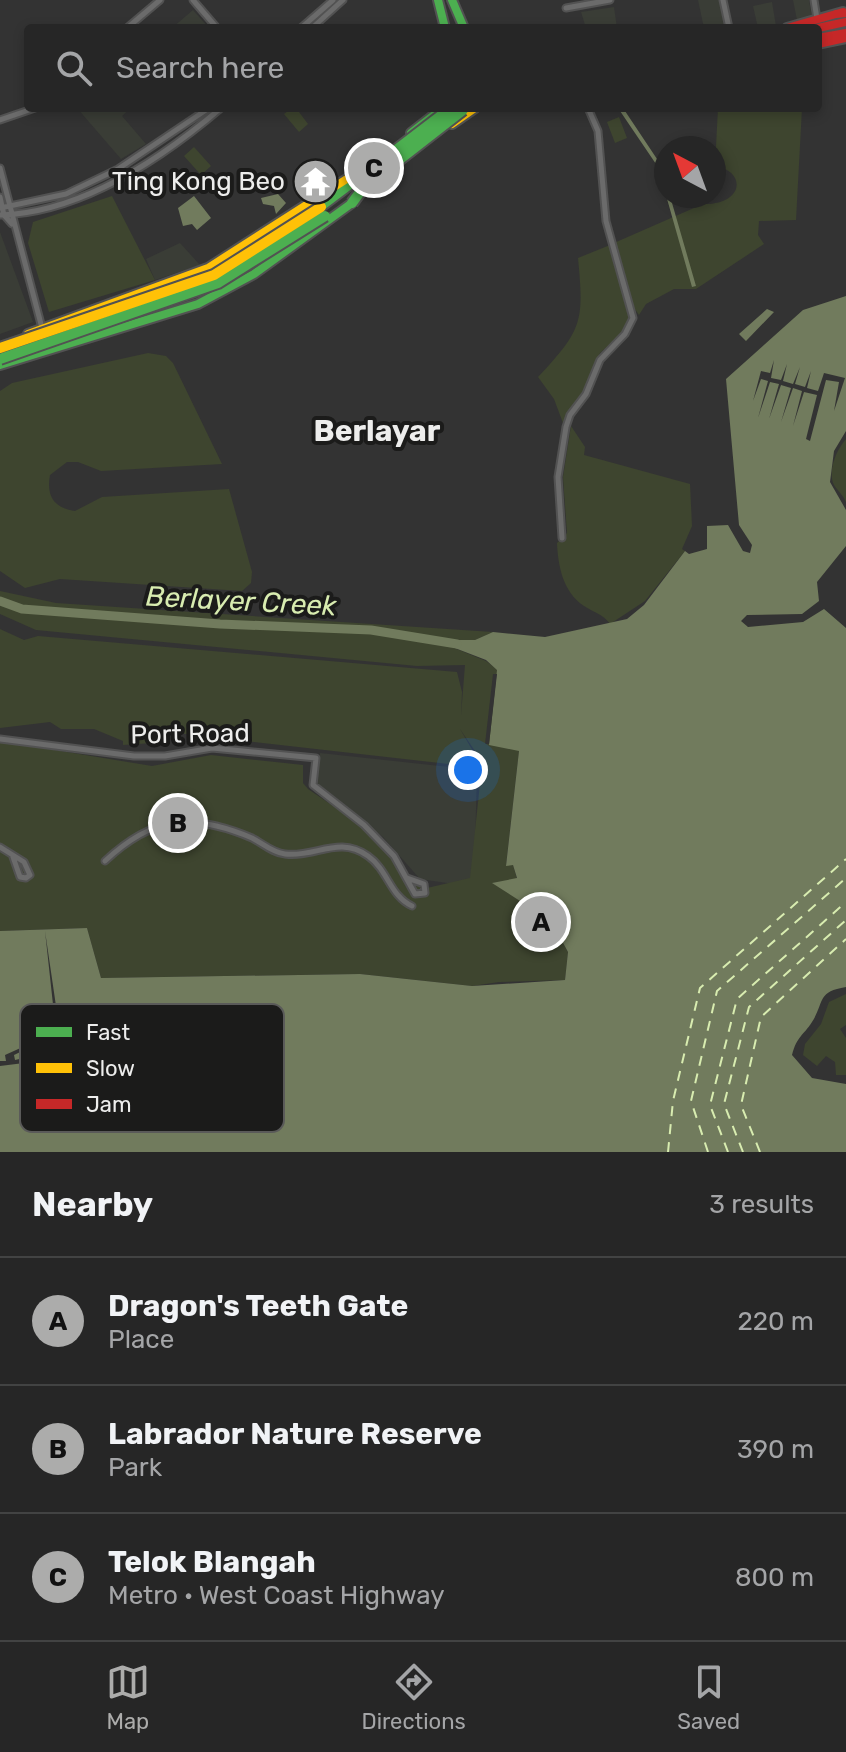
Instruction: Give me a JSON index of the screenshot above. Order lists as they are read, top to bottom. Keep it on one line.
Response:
{"streets":{"street":["Port Road"]},"districts":["Berlayar"],"water":["Berlayer Creek"],"places":{"temple":["Ting Kong Beo"]},"legend":["Fast","Slow","Jam"],"north":"top left","page":{"search":"Search here","pins":["C","B","A"],"heading":["Nearby","3 results"],"list":[{"mark":"A","name":"Dragon's Teeth Gate","note":"Place","value":"220 m"},{"mark":"B","name":"Labrador Nature Reserve","note":"Park","value":"390 m"},{"mark":"C","name":"Telok Blangah","note":"Metro · West Coast Highway","value":"800 m"}],"nav":["Map","Directions","Saved"]}}
